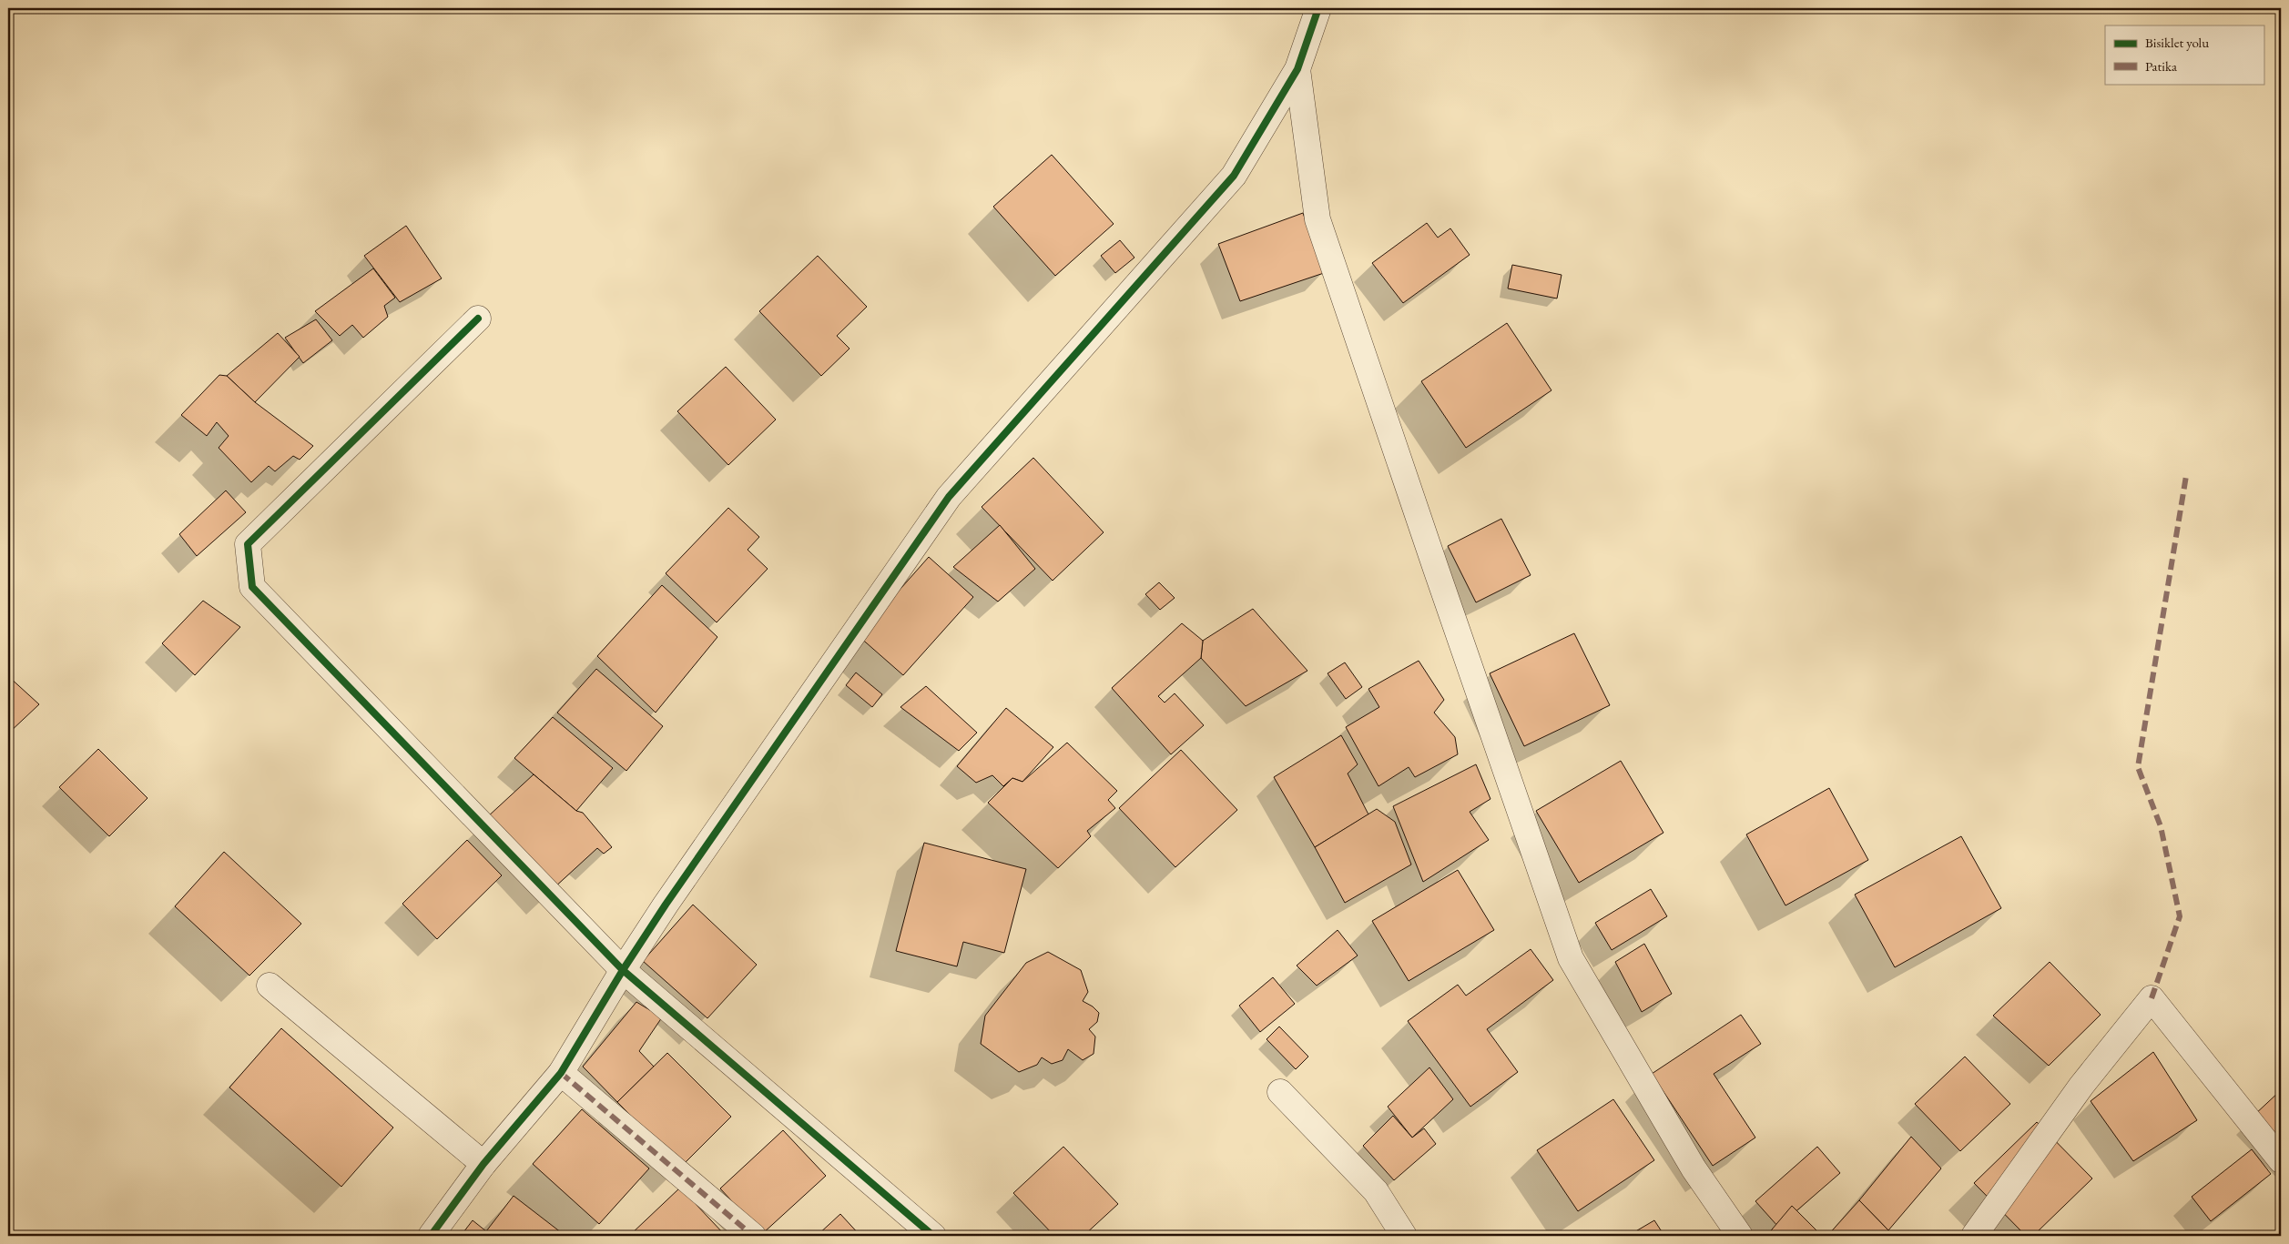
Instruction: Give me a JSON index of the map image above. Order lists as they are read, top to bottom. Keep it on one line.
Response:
{"legend":["Bisiklet yolu","Patika"]}
